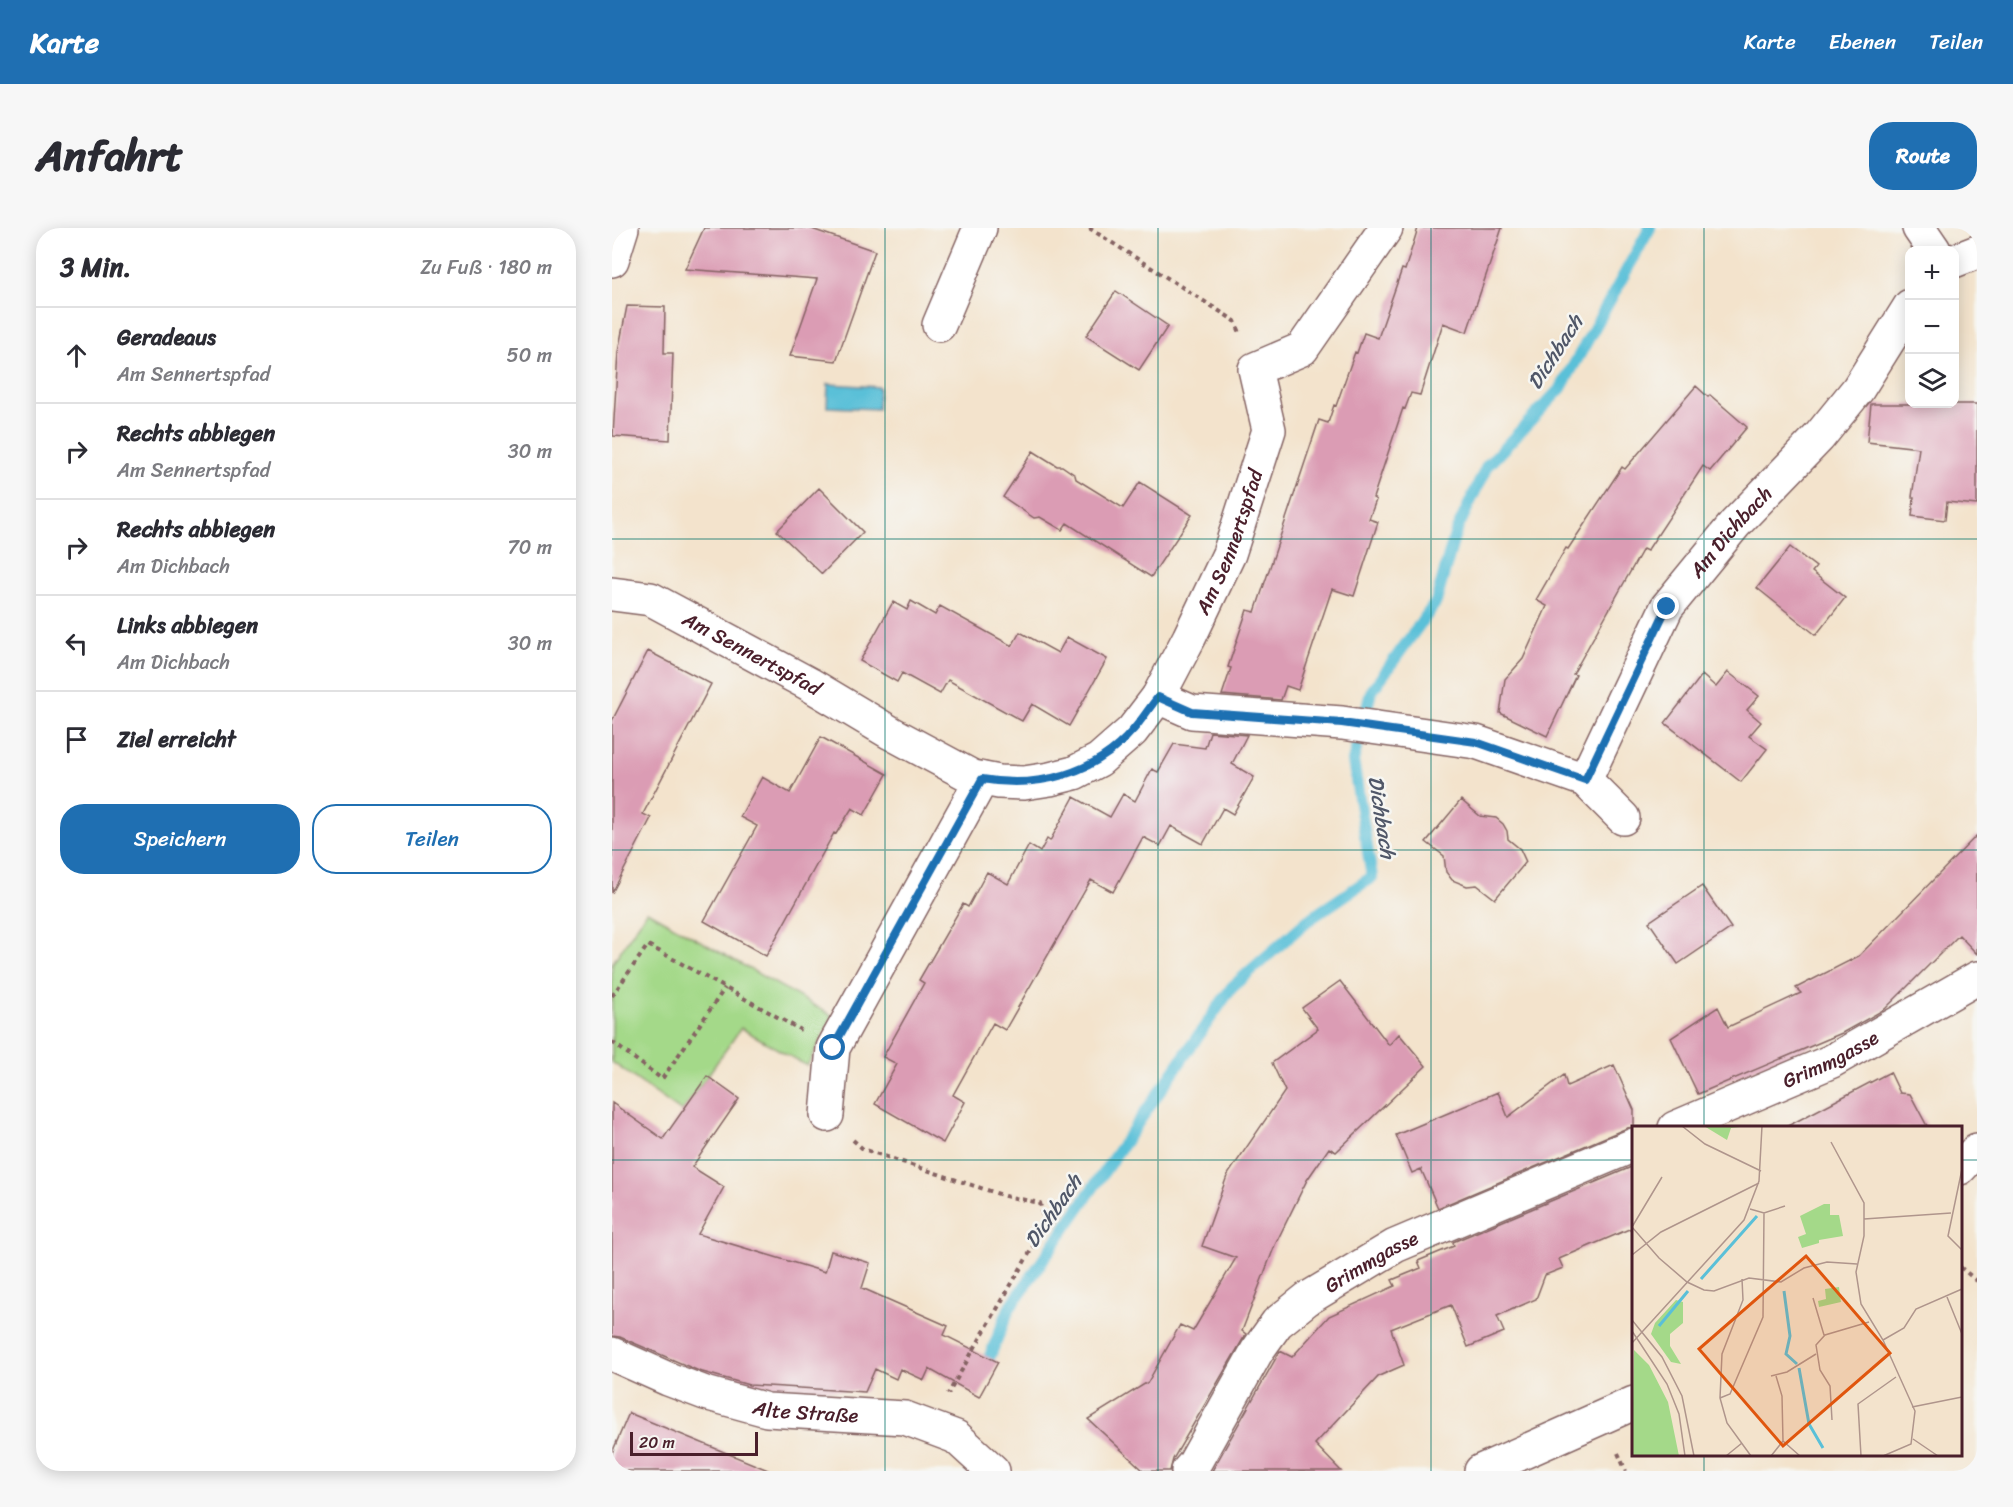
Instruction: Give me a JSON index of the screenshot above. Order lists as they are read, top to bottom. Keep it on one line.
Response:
{"streets":{"street":["Am Dichbach","Am Sennertspfad","Grimmgasse","Alte Straße"]},"water":["Dichbach"],"scale_bar":"20 m","page":{"header":"Karte","nav":["Karte","Ebenen","Teilen"],"title":"Anfahrt","buttons":["Route",["Speichern","Teilen"]],"heading":["3 Min.","Zu Fuß · 180 m"],"map_buttons":["+","−"],"list":[["Geradeaus","Am Sennertspfad","50 m"],["Rechts abbiegen","Am Sennertspfad","30 m"],["Rechts abbiegen","Am Dichbach","70 m"],["Links abbiegen","Am Dichbach","30 m"],"Ziel erreicht"],"scale":"20 m"}}
